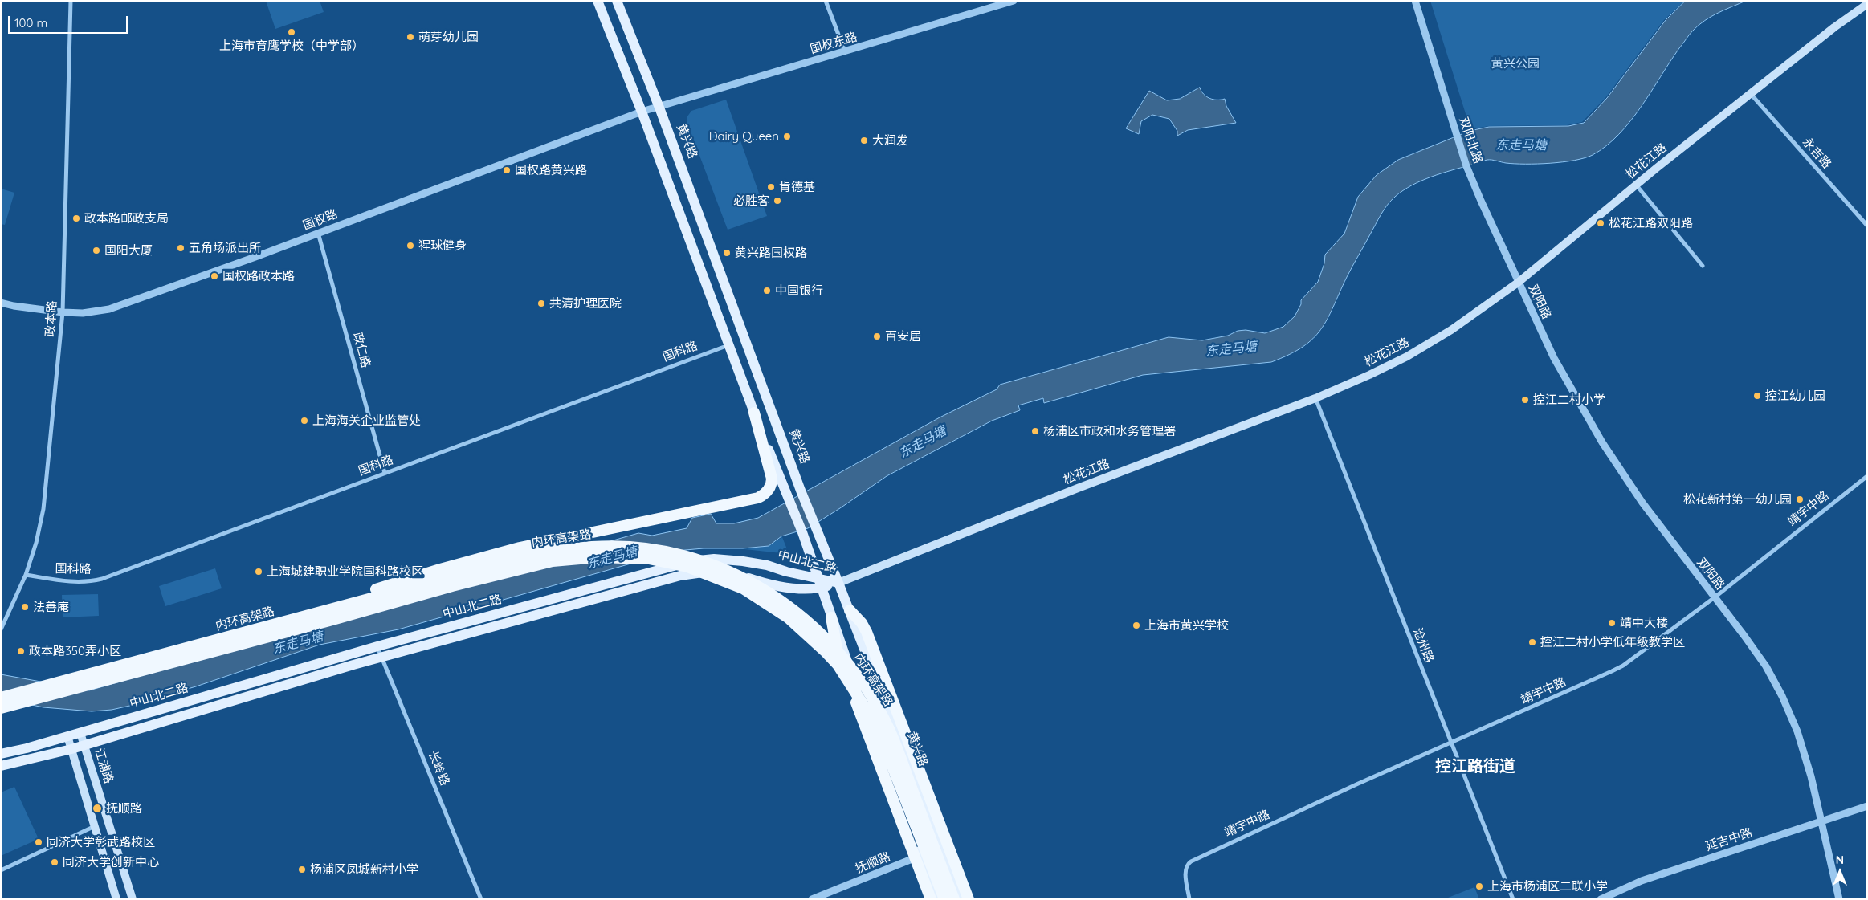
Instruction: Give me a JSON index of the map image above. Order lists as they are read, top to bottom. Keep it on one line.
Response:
{"streets":{"highway":["内环高架路"],"main road":["黄兴路","松花江路","中山北二路","江浦路"],"street":["国权东路","双阳北路","永吉路","国权路","双阳路","政本路","政仁路","国科路","靖宇中路","沧州路","长岭路","延吉中路","抚顺路"]},"crossings":[["国权东路","黄兴路"],["国权东路","国权路"],["双阳北路","松花江路"],["双阳北路","双阳路"],["黄兴路","松花江路"],["黄兴路","中山北二路"],["黄兴路","抚顺路"],["永吉路","松花江路"],["松花江路","双阳路"],["松花江路","中山北二路"],["松花江路","沧州路"],["国权路","政本路"],["国权路","政仁路"],["双阳路","靖宇中路"],["双阳路","延吉中路"],["政本路","国科路"],["政仁路","国科路"],["靖宇中路","沧州路"],["中山北二路","江浦路"],["中山北二路","长岭路"]],"districts":["控江路街道"],"water":["东走马塘"],"parks":["黄兴公园"],"places":["上海市育鹰学校（中学部）","萌芽幼儿园","Dairy Queen","大润发","国权路黄兴路","肯德基","必胜客","政本路邮政支局","松花江路双阳路","猩球健身","五角场派出所","国阳大厦","黄兴路国权路","国权路政本路","中国银行","共清护理医院","百安居","控江幼儿园","控江二村小学","上海海关企业监管处","杨浦区市政和水务管理署","松花新村第一幼儿园","上海城建职业学院国科路校区","法善庵","靖中大楼","上海市黄兴学校","控江二村小学低年级教学区","政本路350弄小区","抚顺路","同济大学彰武路校区","同济大学创新中心","杨浦区凤城新村小学","上海市杨浦区二联小学"],"scale_bar":"100 m","north":"top"}
